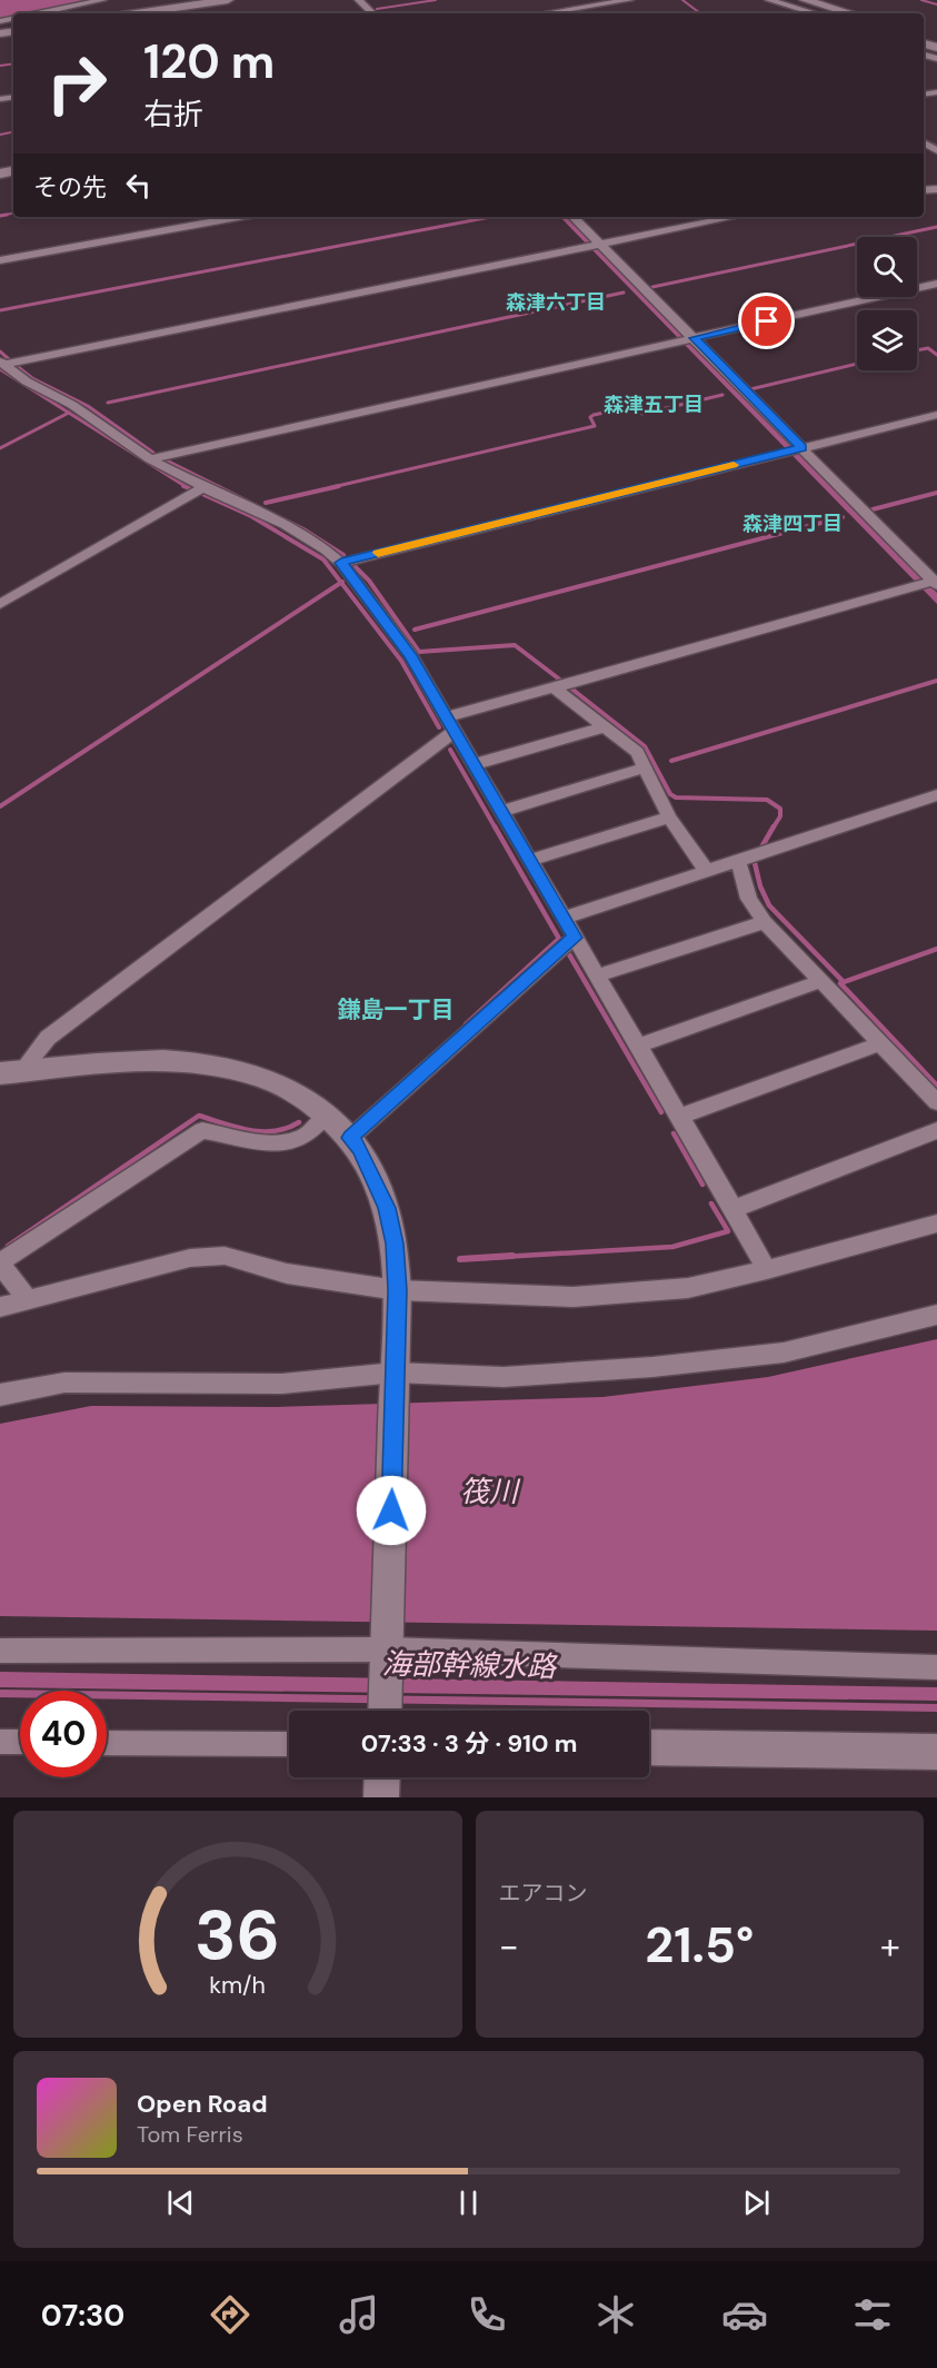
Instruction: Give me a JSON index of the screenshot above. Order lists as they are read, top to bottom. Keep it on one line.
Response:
{"districts":["森津六丁目","森津五丁目","森津四丁目","鎌島一丁目"],"water":["筏川","海部幹線水路"],"page":{"turn":["120 m","右折"],"then":"その先","limit":"40","trip":"07:33 · 3 分 · 910 m","tile":"エアコン","heat":["−","21.5°","+"],"song":["Open Road","Tom Ferris"],"tabs":"07:30","gauge":["36","km/h"]}}
